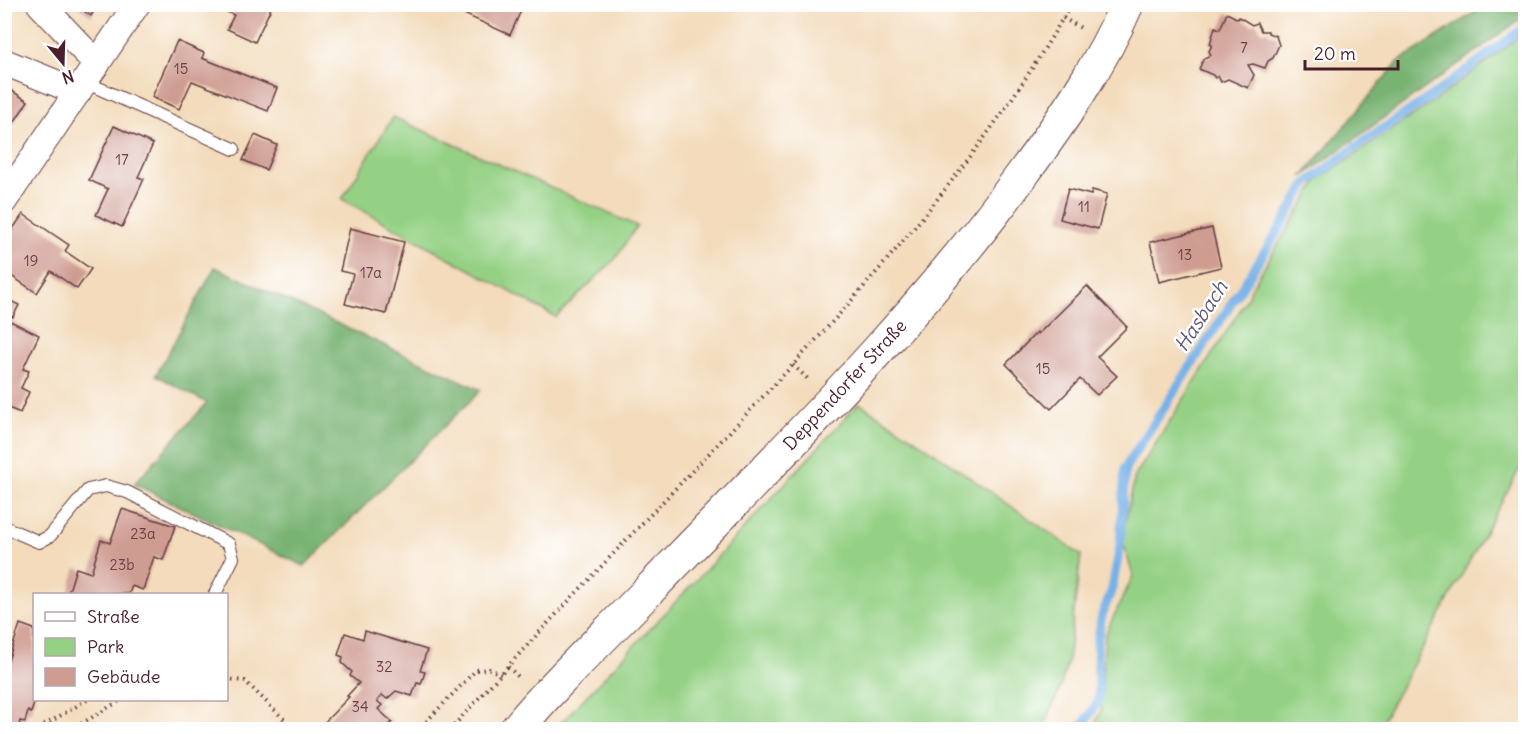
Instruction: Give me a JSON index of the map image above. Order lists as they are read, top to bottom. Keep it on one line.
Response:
{"streets":{"street":["Deppendorfer Straße"]},"water":["Hasbach"],"house_numbers":["7","15","17","11","13","19","17a","15","23a","23b","32","34"],"legend":["Straße","Park","Gebäude"],"scale_bar":"20 m","north":"bottom"}
